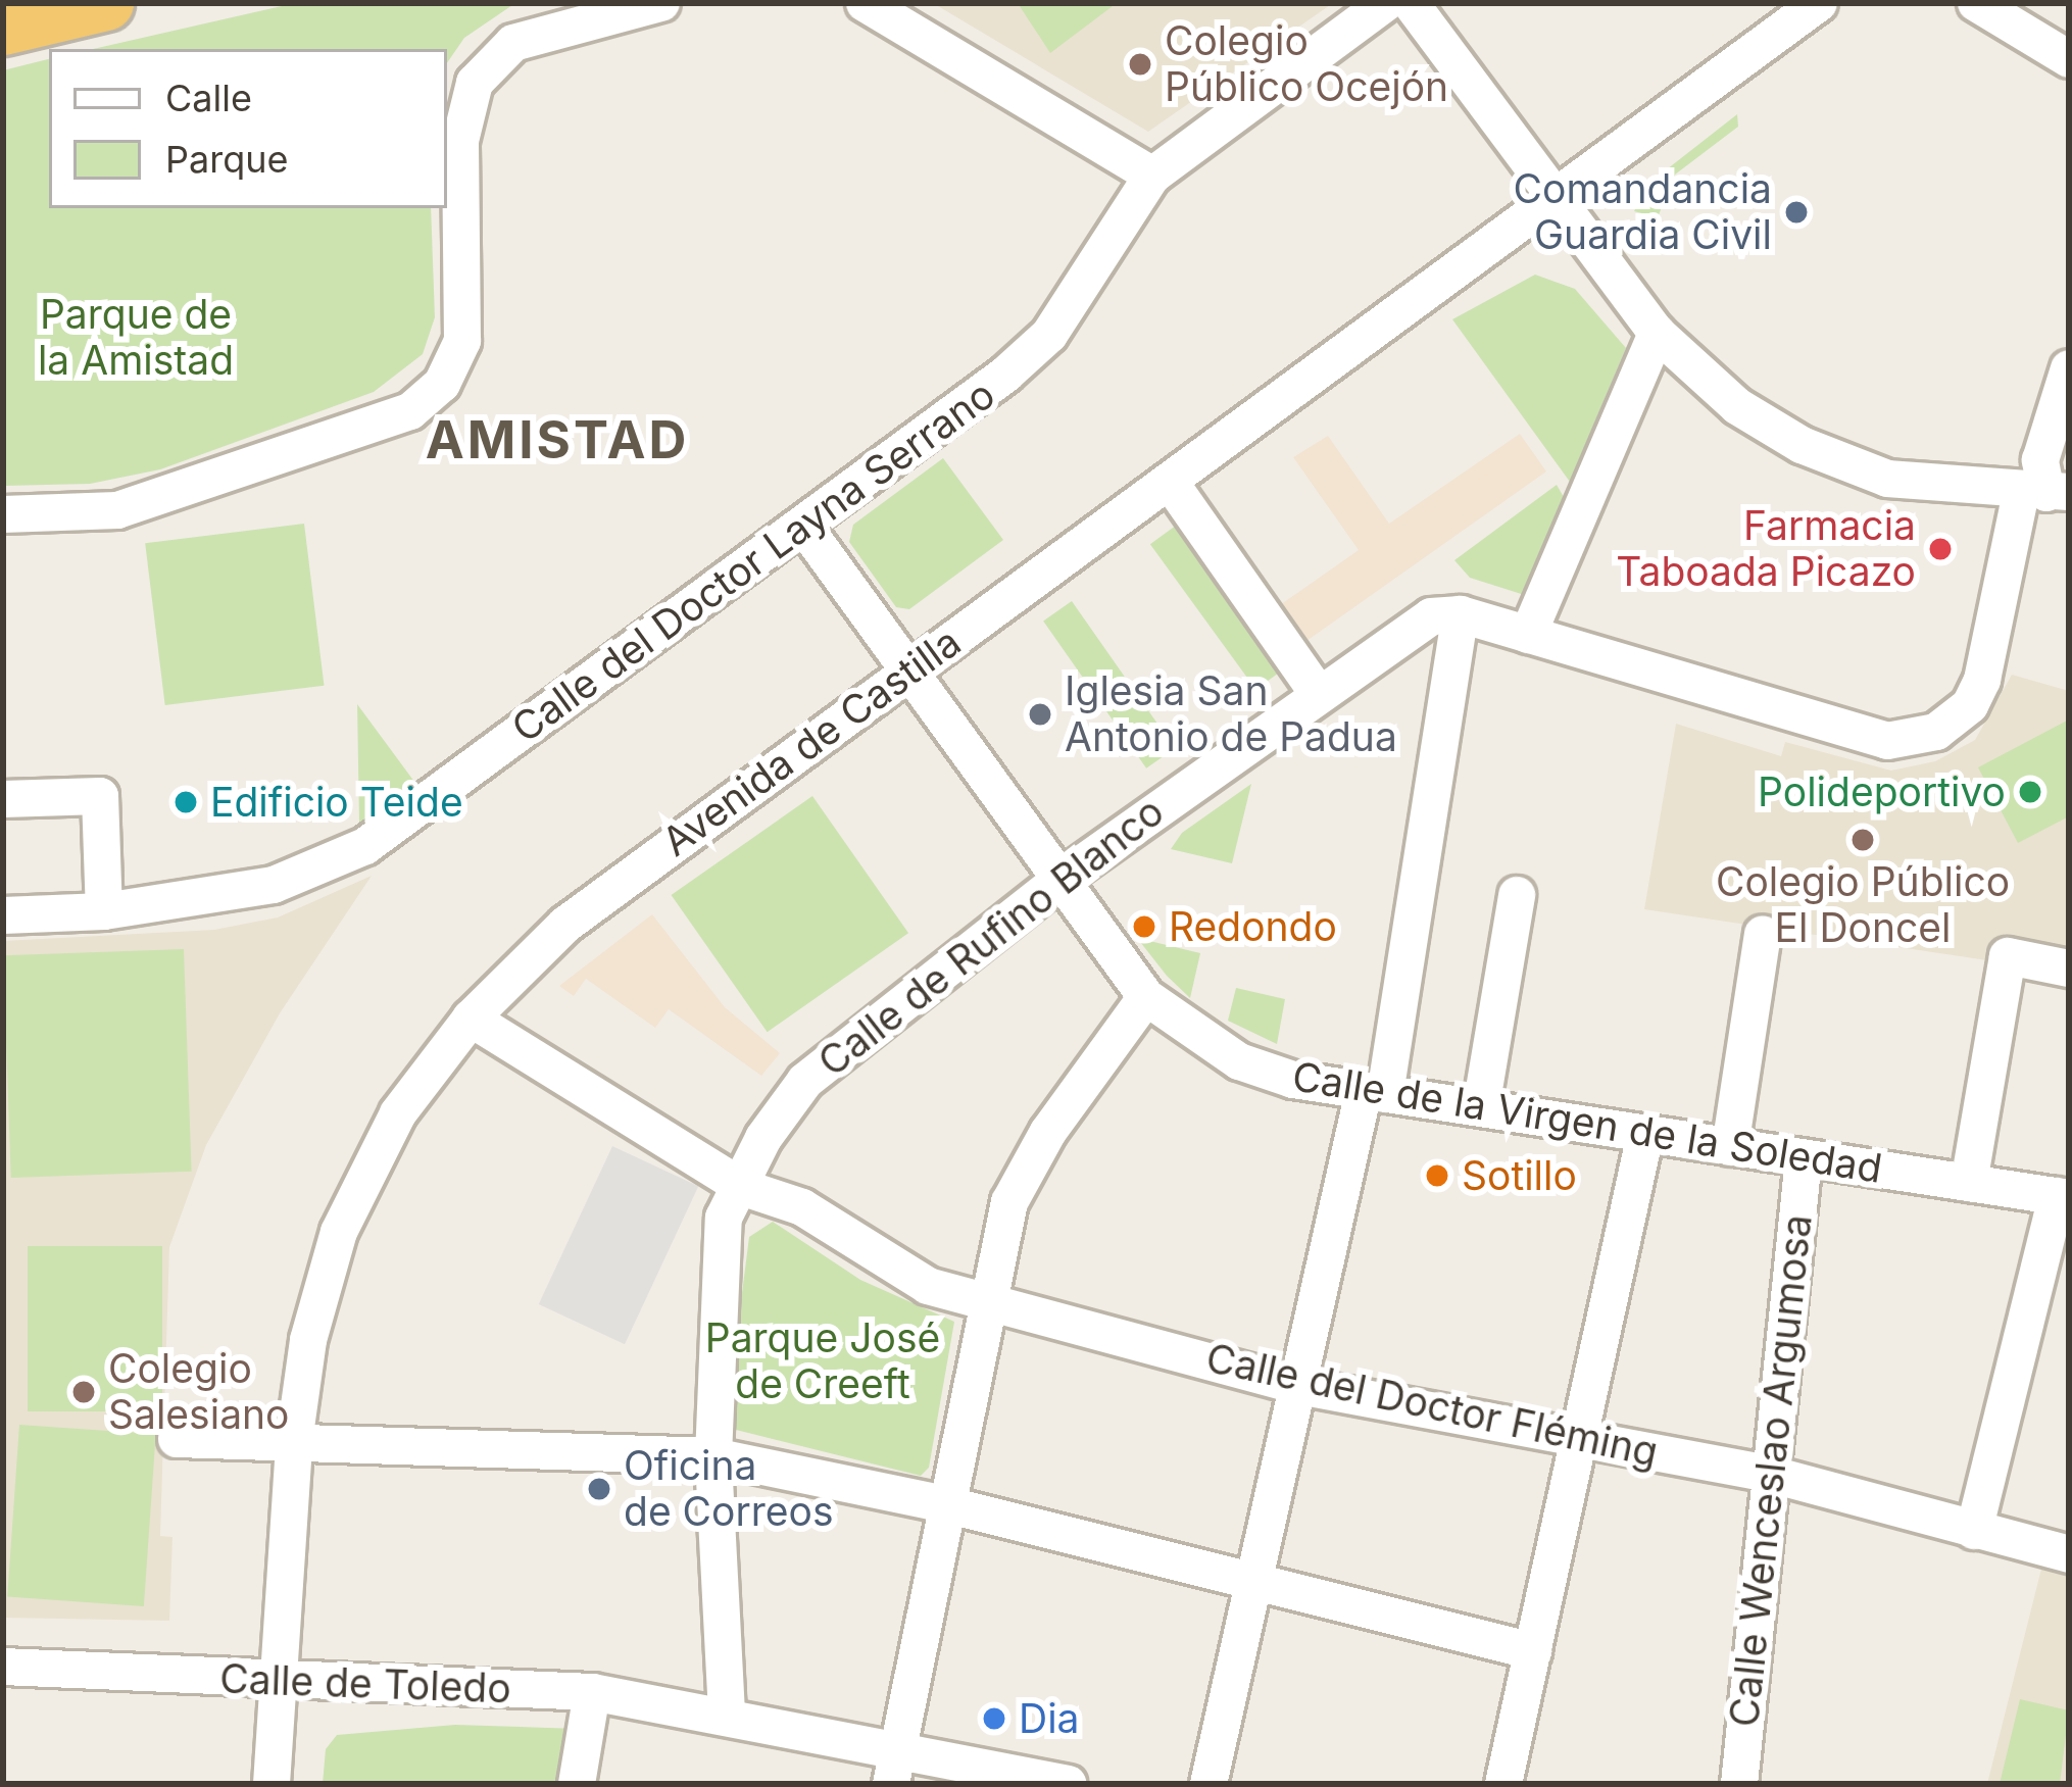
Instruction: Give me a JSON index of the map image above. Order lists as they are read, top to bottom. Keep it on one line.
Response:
{"streets":{"street":["Calle del Doctor Layna Serrano","Avenida de Castilla","Calle de Rufino Blanco","Calle de la Virgen de la Soledad","Calle del Doctor Fléming","Calle Wenceslao Argumosa","Calle de Toledo"]},"crossings":[["Calle del Doctor Layna Serrano","Calle de la Virgen de la Soledad"],["Avenida de Castilla","Calle de la Virgen de la Soledad"],["Avenida de Castilla","Calle del Doctor Fléming"],["Avenida de Castilla","Calle de Toledo"],["Calle de Rufino Blanco","Calle de la Virgen de la Soledad"],["Calle de Rufino Blanco","Calle del Doctor Fléming"],["Calle de Rufino Blanco","Calle de Toledo"],["Calle de la Virgen de la Soledad","Calle Wenceslao Argumosa"],["Calle del Doctor Fléming","Calle Wenceslao Argumosa"]],"districts":["AMISTAD"],"parks":["Parque de la Amistad","Parque José de Creeft"],"places":["Colegio Público Ocejón","Comandancia Guardia Civil","Farmacia Taboada Picazo","Iglesia San Antonio de Padua","Polideportivo","Edificio Teide","Colegio Público El Doncel","Redondo","Sotillo","Colegio Salesiano","Oficina de Correos","Dia"],"legend":["Calle","Parque"]}
